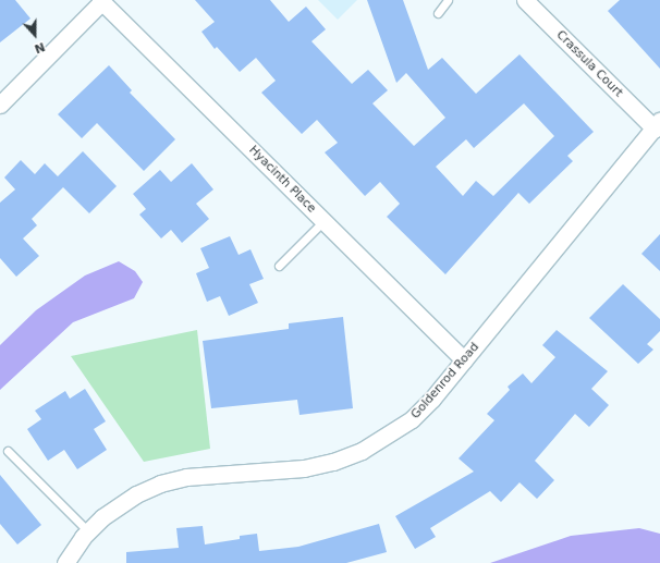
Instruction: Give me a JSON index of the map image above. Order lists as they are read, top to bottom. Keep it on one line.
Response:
{"streets":{"street":["Crassula Court","Hyacinth Place","Goldenrod Road"]},"crossings":[["Crassula Court","Goldenrod Road"],["Hyacinth Place","Goldenrod Road"]],"north":"bottom"}
